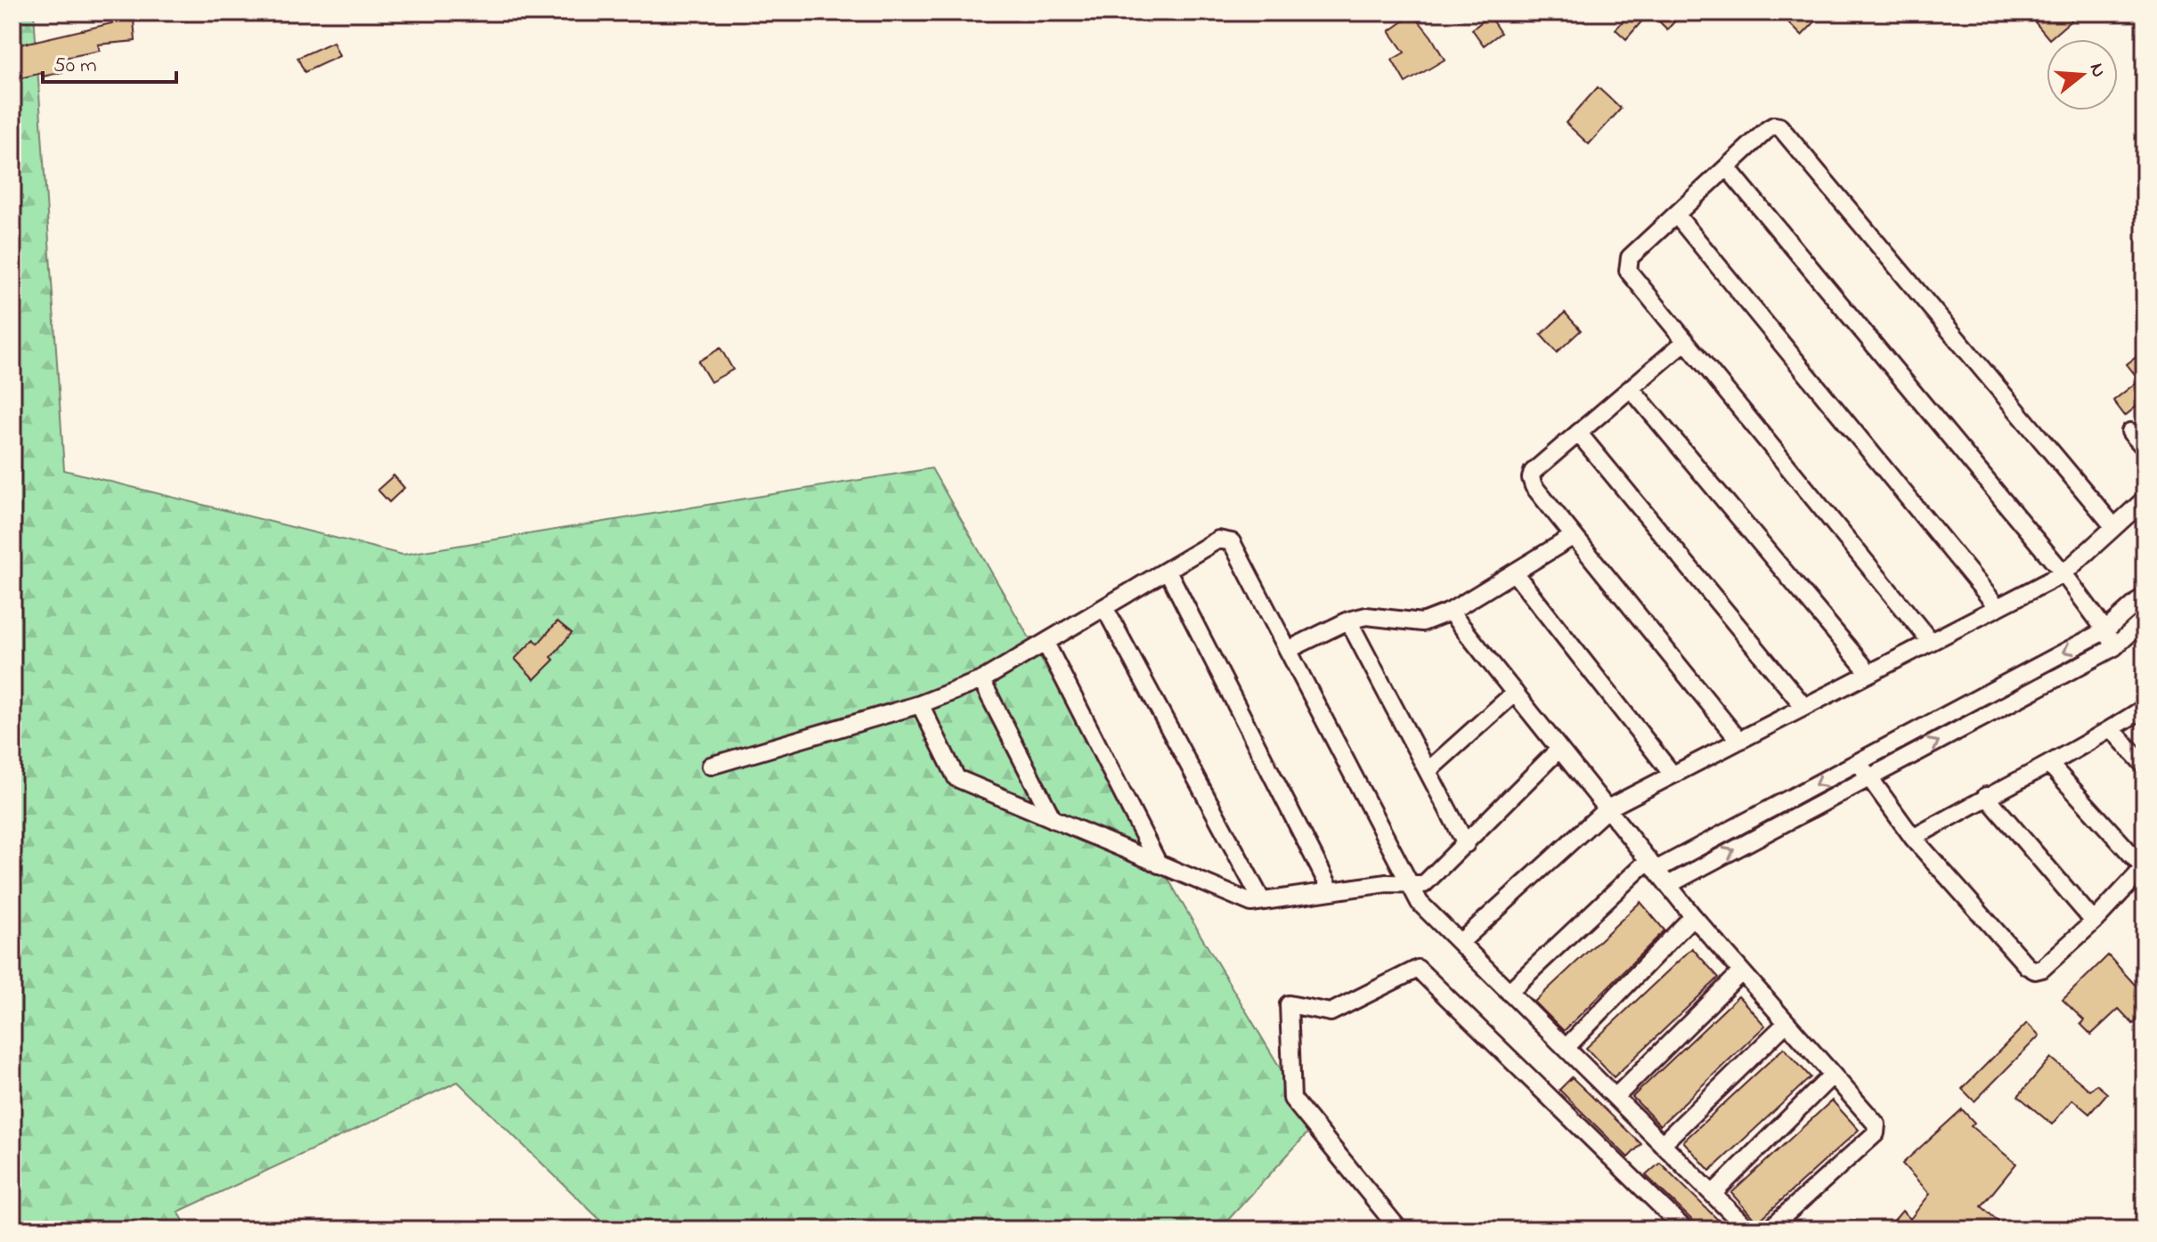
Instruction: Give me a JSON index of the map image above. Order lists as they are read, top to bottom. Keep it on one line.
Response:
{"scale_bar":"50 m","north":"right"}
